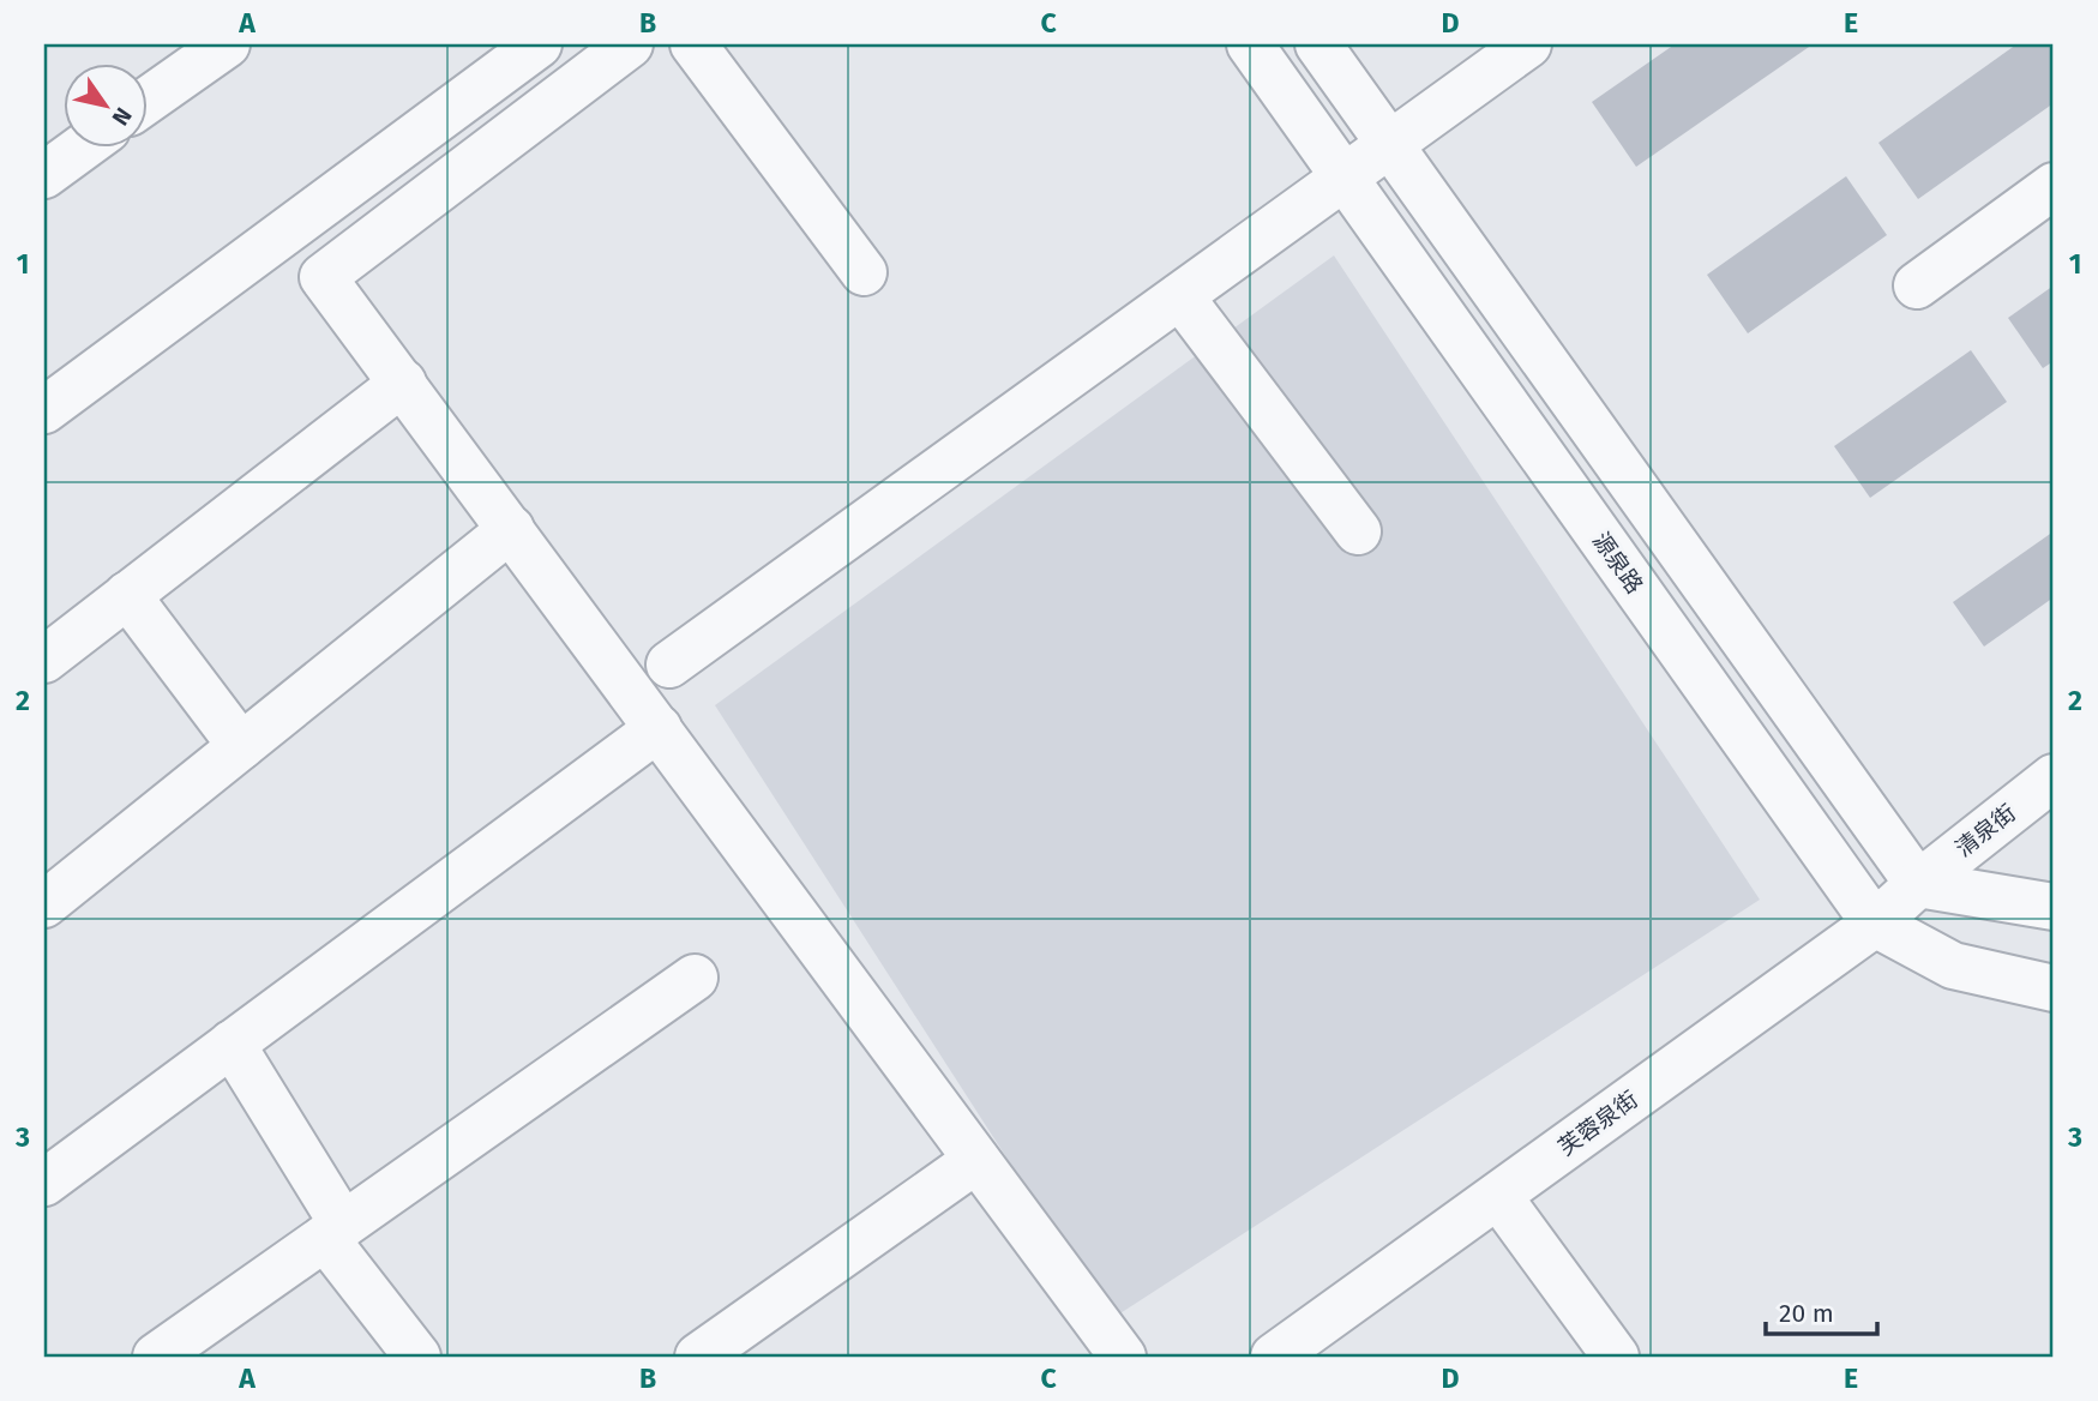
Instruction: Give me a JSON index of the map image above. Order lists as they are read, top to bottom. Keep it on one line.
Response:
{"streets":{"street":["源泉路","清泉街","芙蓉泉街"]},"crossings":[["源泉路","芙蓉泉街"],["清泉街","芙蓉泉街"]],"scale_bar":"20 m","north":"bottom right","grid":{"columns":["A","B","C","D","E"],"rows":["1","2","3"]}}
